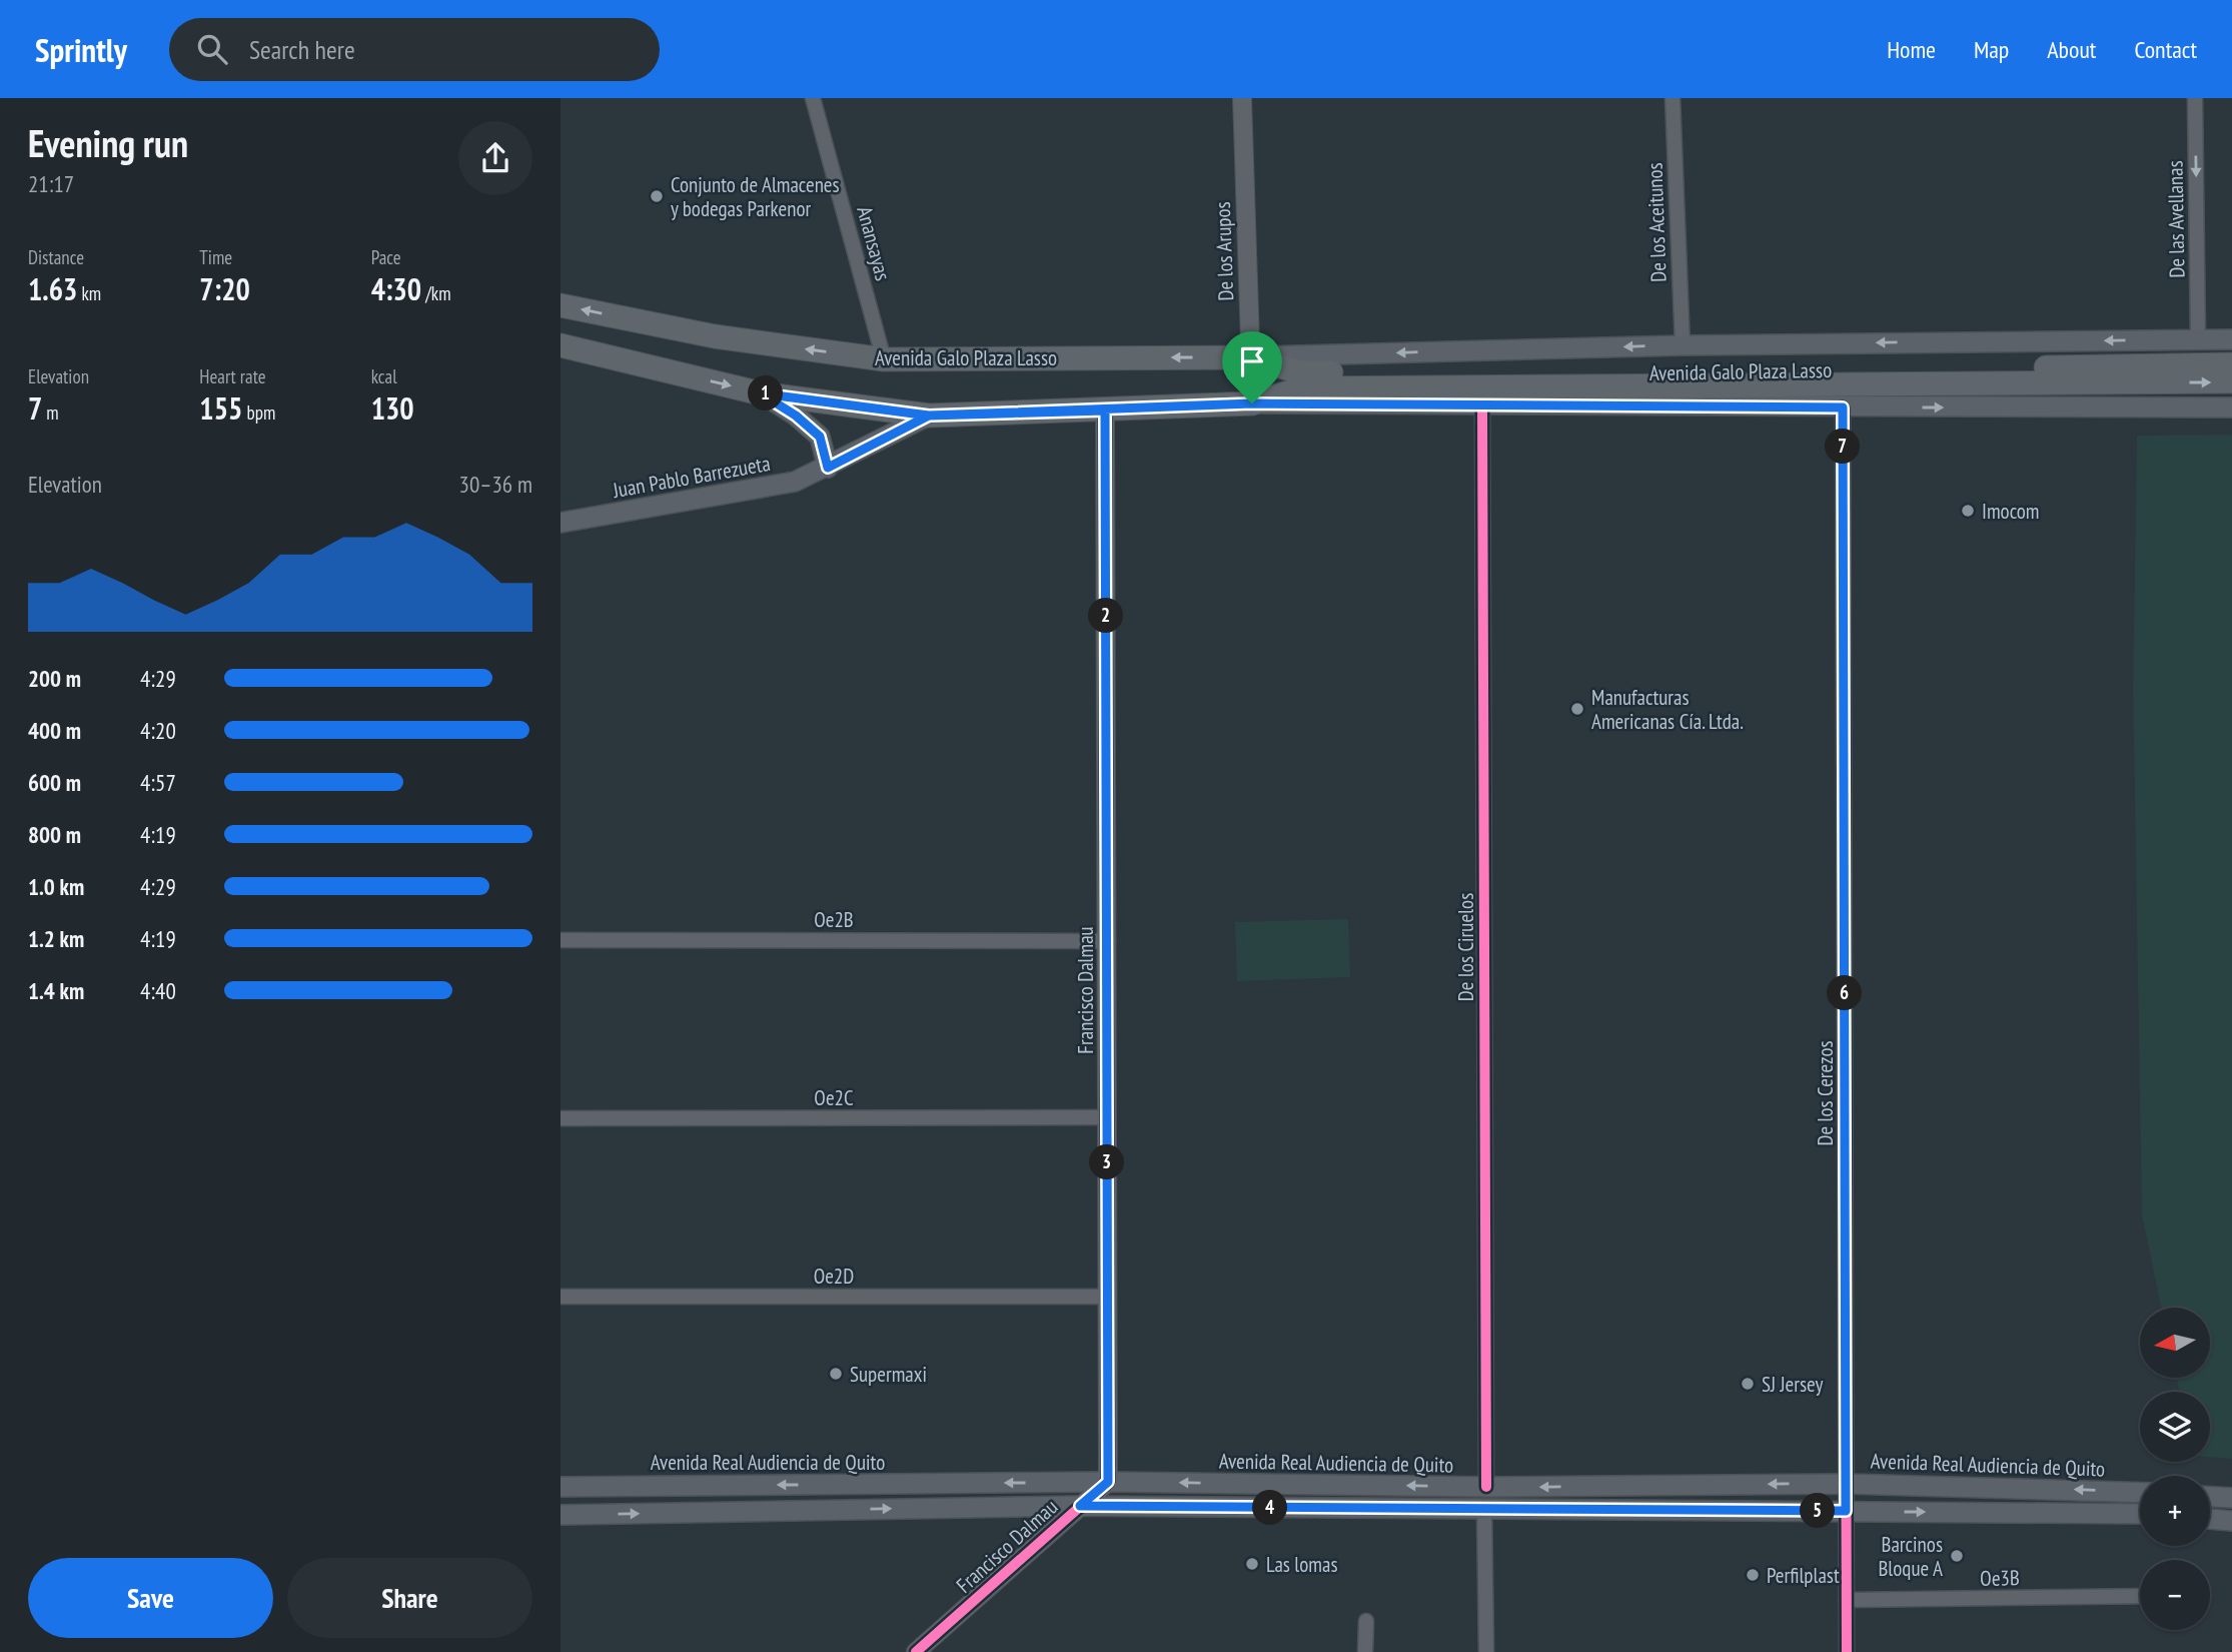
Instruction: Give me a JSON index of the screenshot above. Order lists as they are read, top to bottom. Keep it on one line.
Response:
{"streets":{"main road":["Avenida Galo Plaza Lasso","Juan Pablo Barrezueta","Avenida Real Audiencia de Quito"],"street":["De las Avellanas","De los Aceitunos","Anansayas","De los Arupos","Oe2B","De los Ciruelos","Francisco Dalmau","De los Cerezos","Oe2C","Oe2D","Oe3B"]},"crossings":[["De las Avellanas","Avenida Galo Plaza Lasso"],["De los Aceitunos","Avenida Galo Plaza Lasso"],["Anansayas","Avenida Galo Plaza Lasso"],["De los Arupos","Avenida Galo Plaza Lasso"],["Avenida Galo Plaza Lasso","Juan Pablo Barrezueta"],["Avenida Galo Plaza Lasso","De los Ciruelos"],["Avenida Galo Plaza Lasso","Francisco Dalmau"],["Avenida Galo Plaza Lasso","De los Cerezos"],["Oe2B","Francisco Dalmau"],["De los Ciruelos","Avenida Real Audiencia de Quito"],["Francisco Dalmau","Oe2C"],["Francisco Dalmau","Oe2D"],["Francisco Dalmau","Avenida Real Audiencia de Quito"],["De los Cerezos","Avenida Real Audiencia de Quito"],["De los Cerezos","Oe3B"]],"one_way":["De las Avellanas"],"places":["Conjunto de Almacenes y bodegas Parkenor","Imocom","Manufacturas Americanas Cía. Ltda.","Supermaxi","SJ Jersey","Barcinos Bloque A","Las lomas","Perfilplast"],"north":"left","page":{"header":"Sprintly","search":"Search here","nav":["Home","Map","About","Contact"],"heading":["Evening run","21:17"],"stats":[["Distance","1.63 km"],["Time","7:20"],["Pace","4:30 /km"],["Elevation","7 m"],["Heart rate","155 bpm"],["kcal","130"]],"pins":["1","7","2","6","3","4","5"],"chart":["Elevation","30–36 m"],"list":[{"name":"200 m","note":"4:29"},{"name":"400 m","note":"4:20"},{"name":"600 m","note":"4:57"},{"name":"800 m","note":"4:19"},{"name":"1.0 km","note":"4:29"},{"name":"1.2 km","note":"4:19"},{"name":"1.4 km","note":"4:40"}],"map_buttons":["+","−"],"buttons":["Save","Share"]}}
